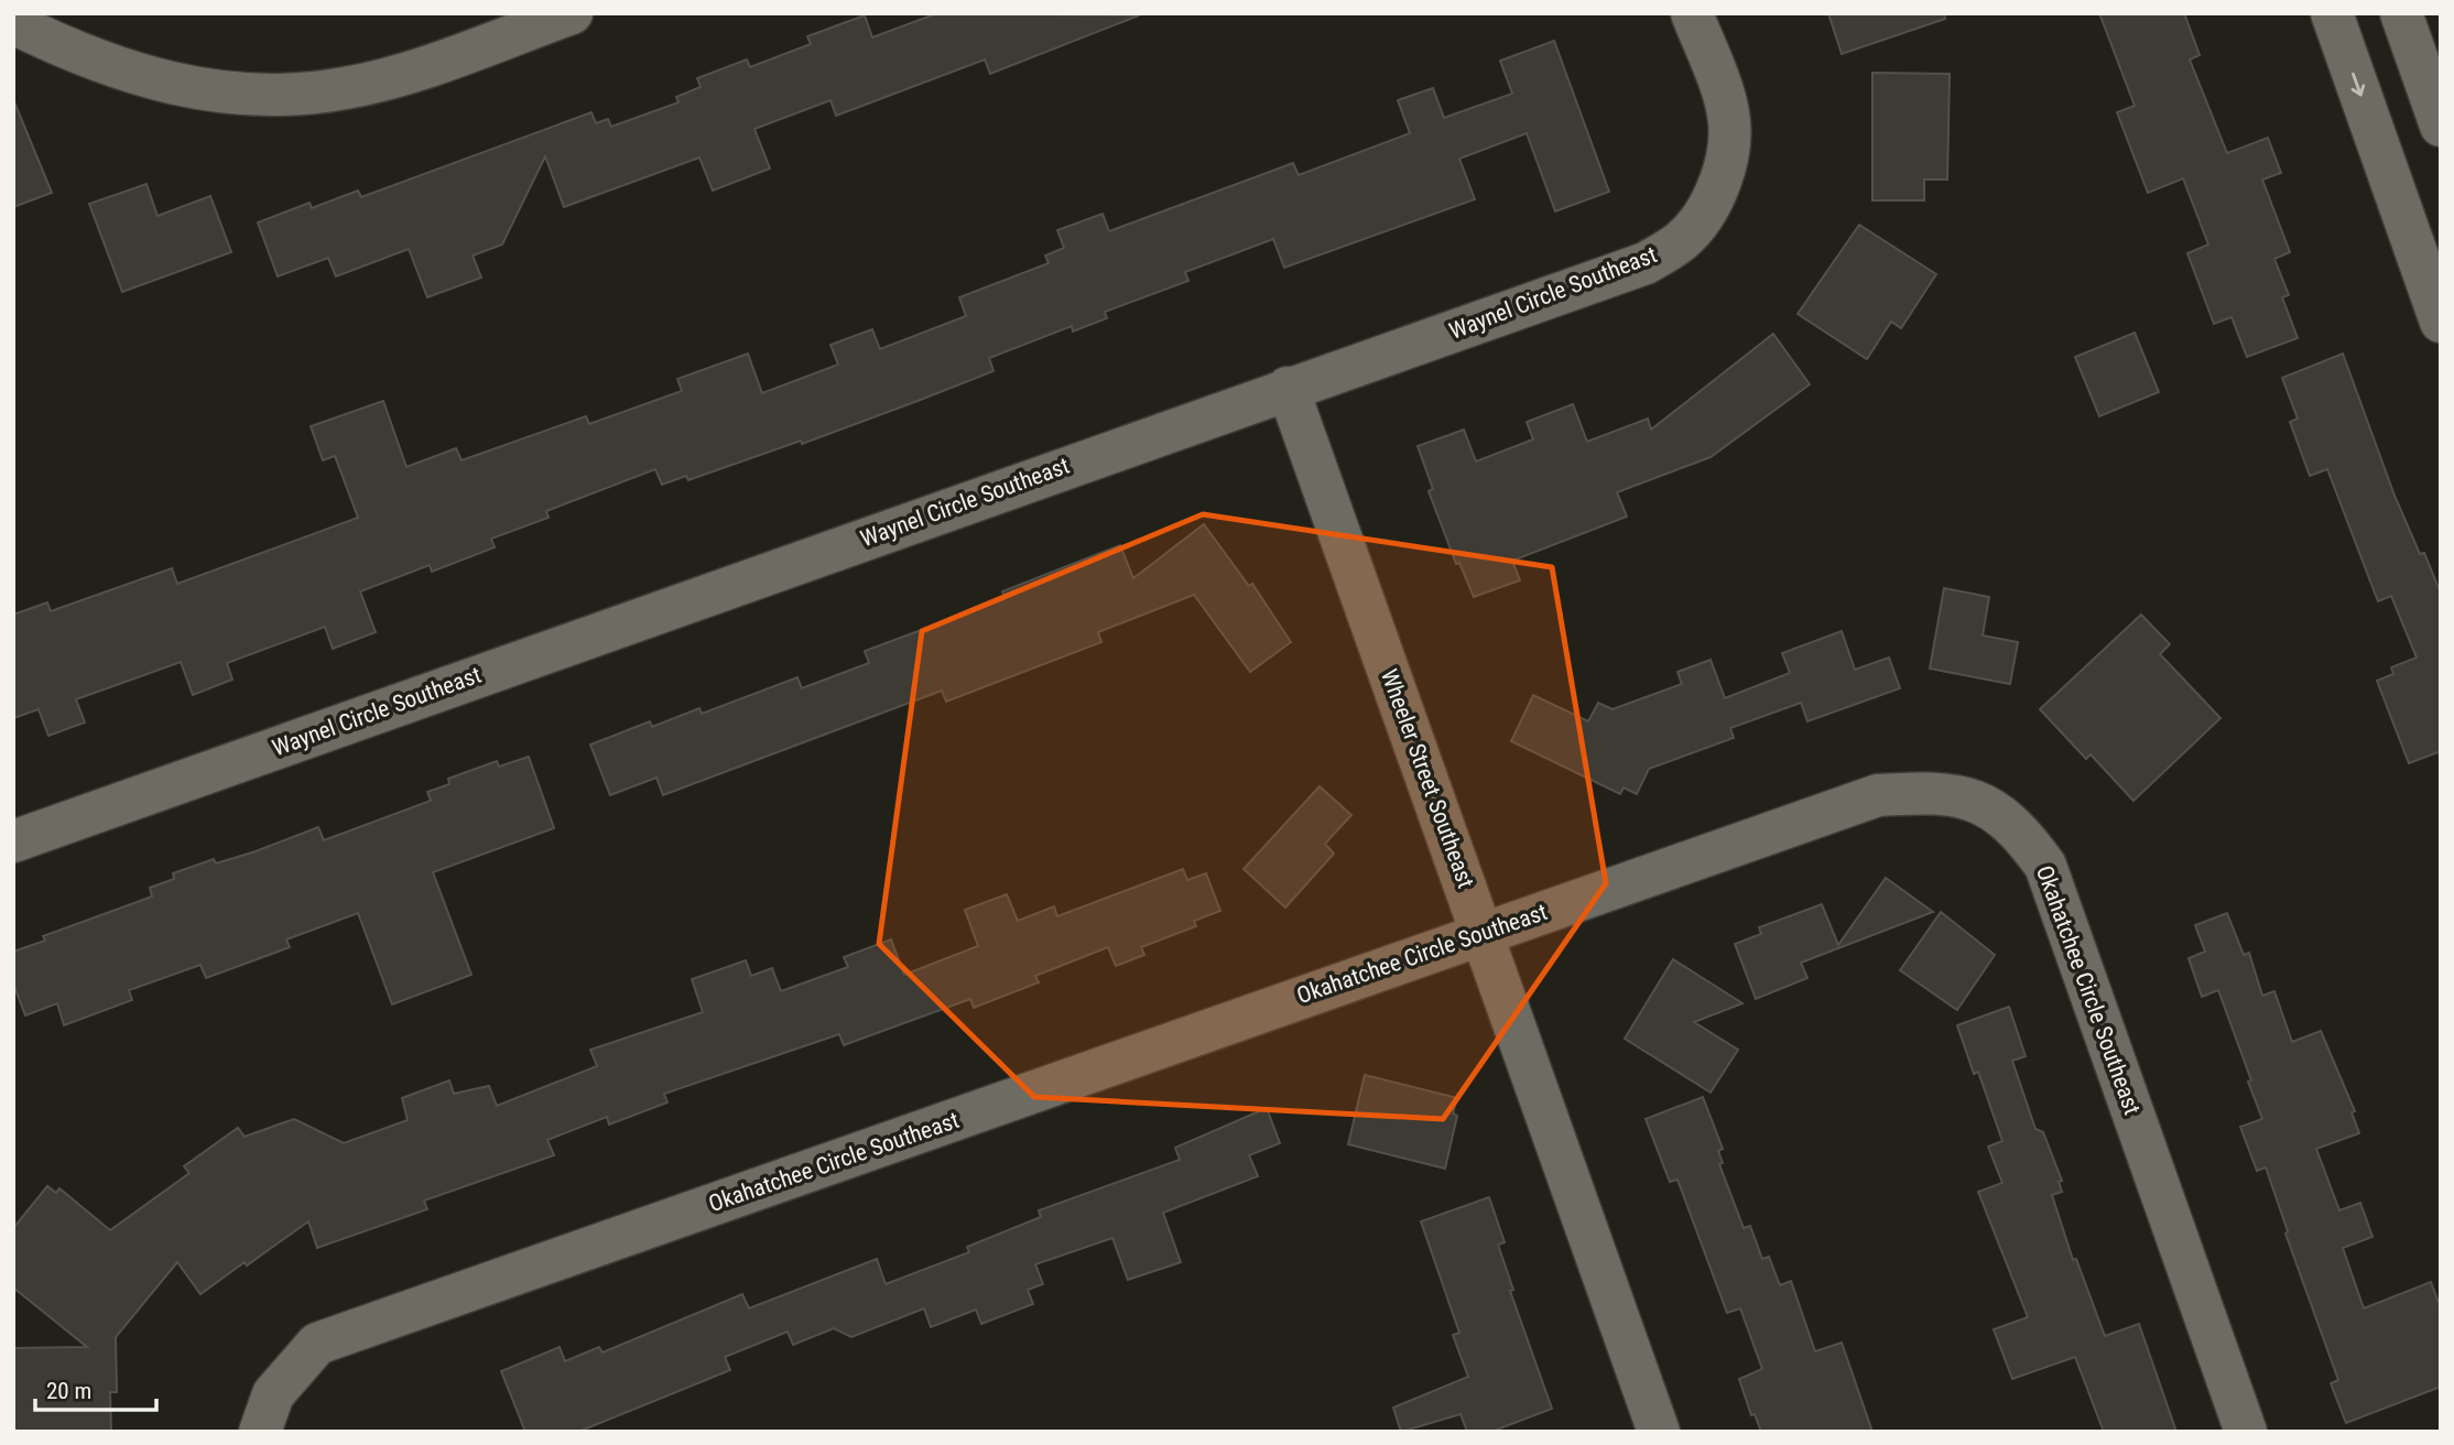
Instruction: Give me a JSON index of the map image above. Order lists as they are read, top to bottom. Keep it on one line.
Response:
{"streets":{"street":["Waynel Circle Southeast","Wheeler Street Southeast","Okahatchee Circle Southeast"]},"crossings":[["Waynel Circle Southeast","Wheeler Street Southeast"],["Wheeler Street Southeast","Okahatchee Circle Southeast"]],"scale_bar":"20 m"}
